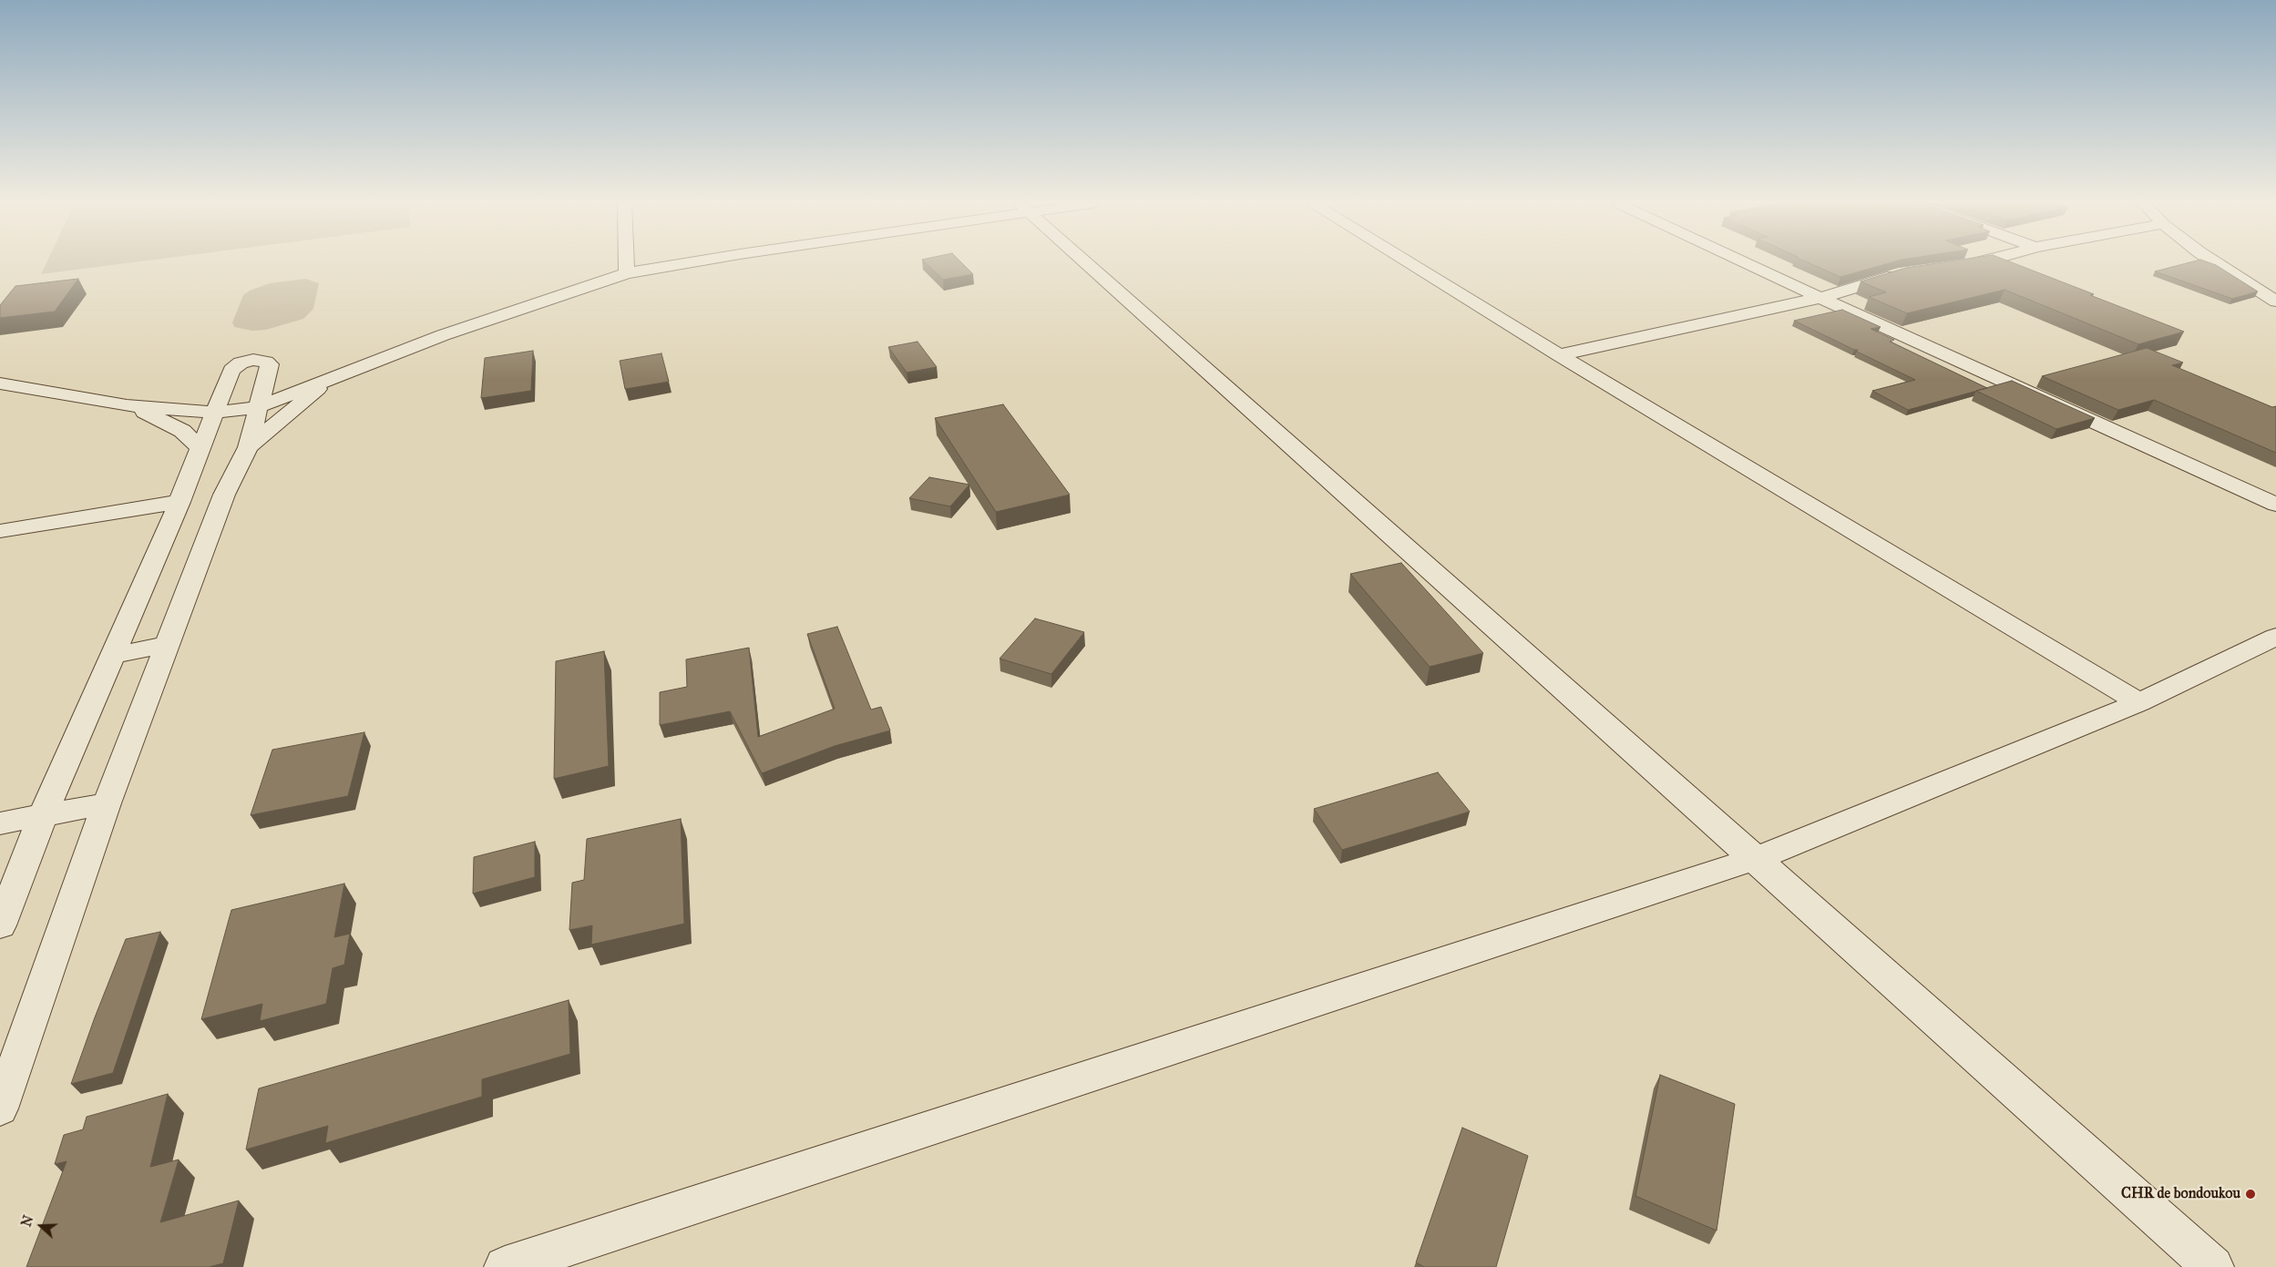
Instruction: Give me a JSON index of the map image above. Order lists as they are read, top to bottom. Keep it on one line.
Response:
{"places":["CHR de bondoukou"],"north":"left"}
